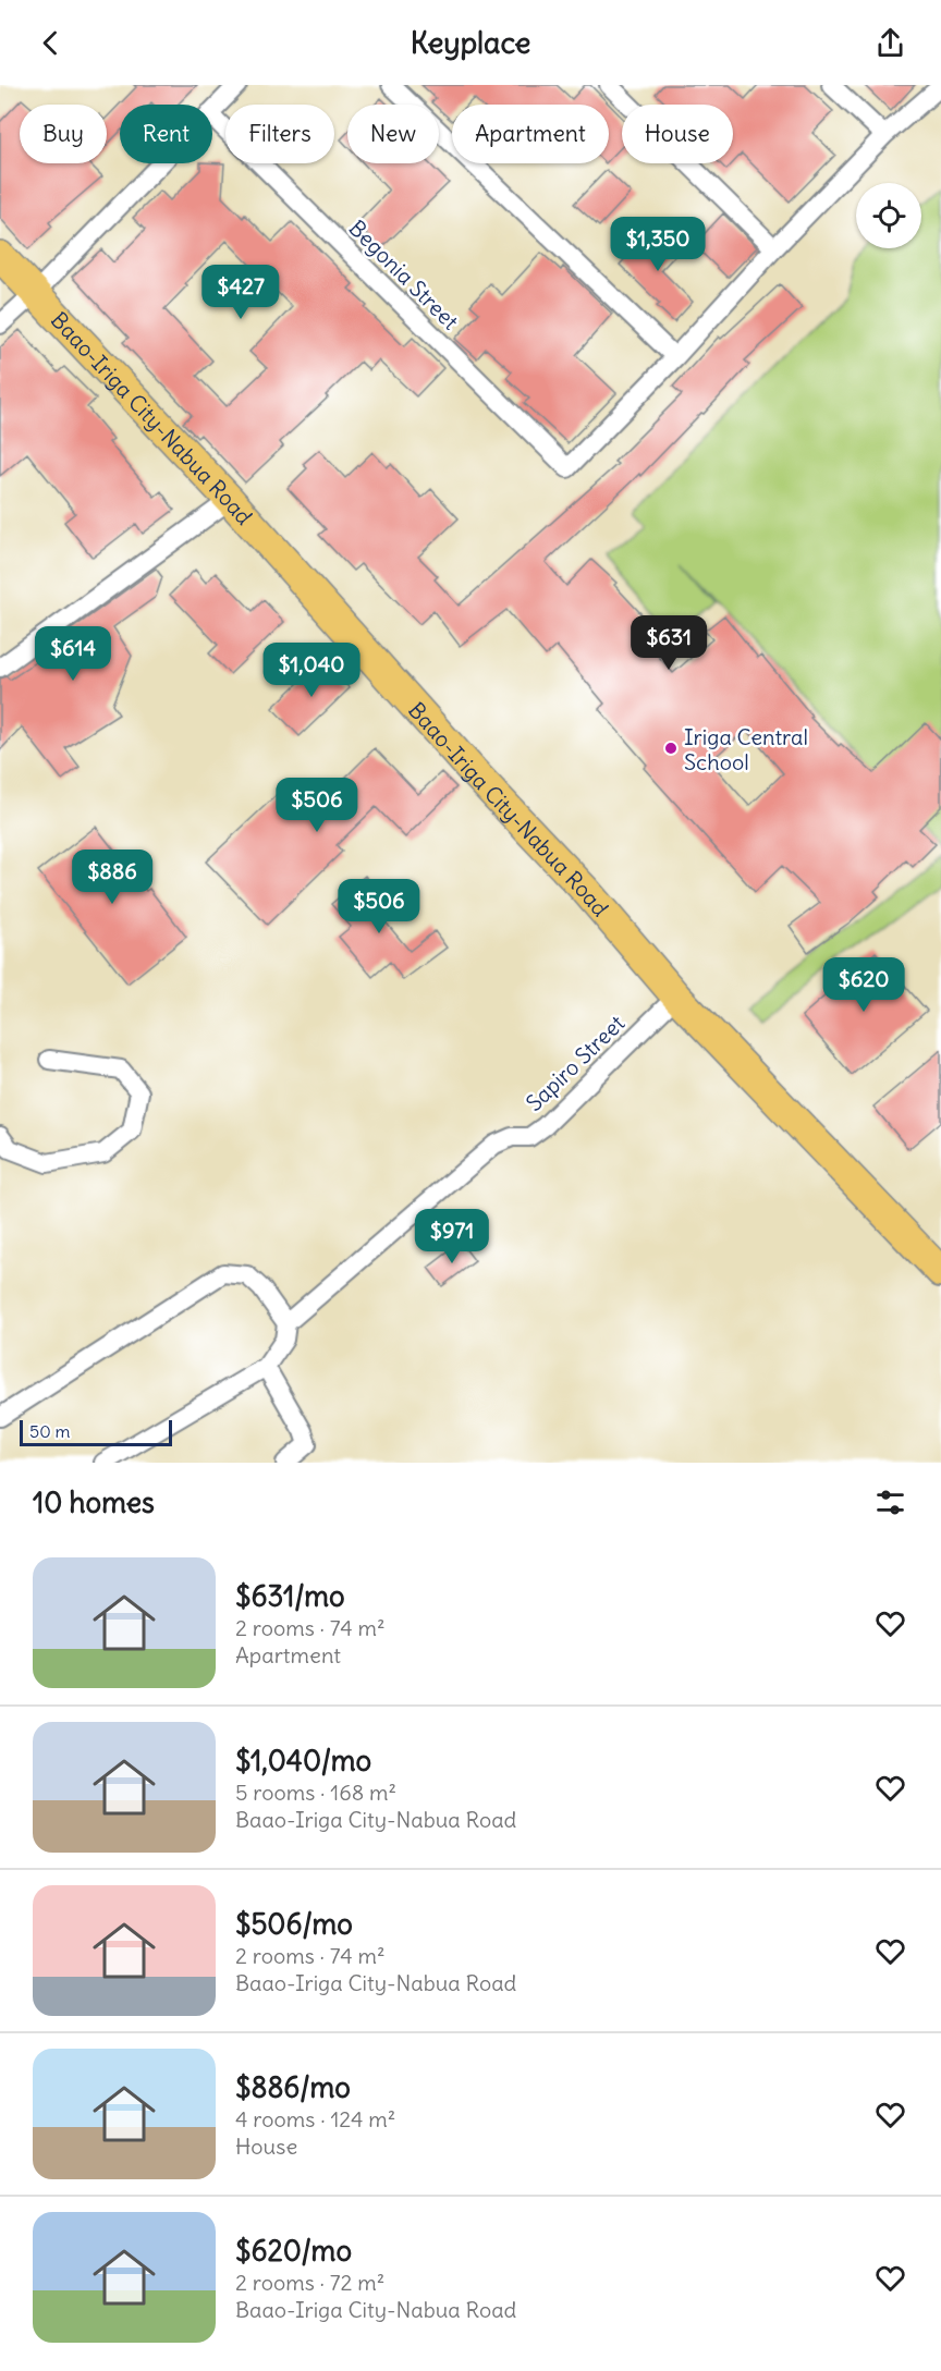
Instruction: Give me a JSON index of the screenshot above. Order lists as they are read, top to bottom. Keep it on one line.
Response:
{"streets":{"main road":["Baao-Iriga City-Nabua Road"],"street":["Begonia Street","Sapiro Street"]},"crossings":[["Baao-Iriga City-Nabua Road","Sapiro Street"]],"places":["Iriga Central School"],"scale_bar":"50 m","page":{"header":"Keyplace","chip":["Buy","Rent","Filters","New","Apartment","House"],"price":["$1,350","$427","$631","$614","$1,040","$506","$886","$506","$620","$971"],"scale":"50 m","heading":"10 homes","list":[{"name":"$631/mo","note":"2 rooms · 74 m² · Apartment"},{"name":"$1,040/mo","note":"5 rooms · 168 m² · Baao-Iriga City-Nabua Road"},{"name":"$506/mo","note":"2 rooms · 74 m² · Baao-Iriga City-Nabua Road"},{"name":"$886/mo","note":"4 rooms · 124 m² · House"},{"name":"$620/mo","note":"2 rooms · 72 m² · Baao-Iriga City-Nabua Road"}]}}
